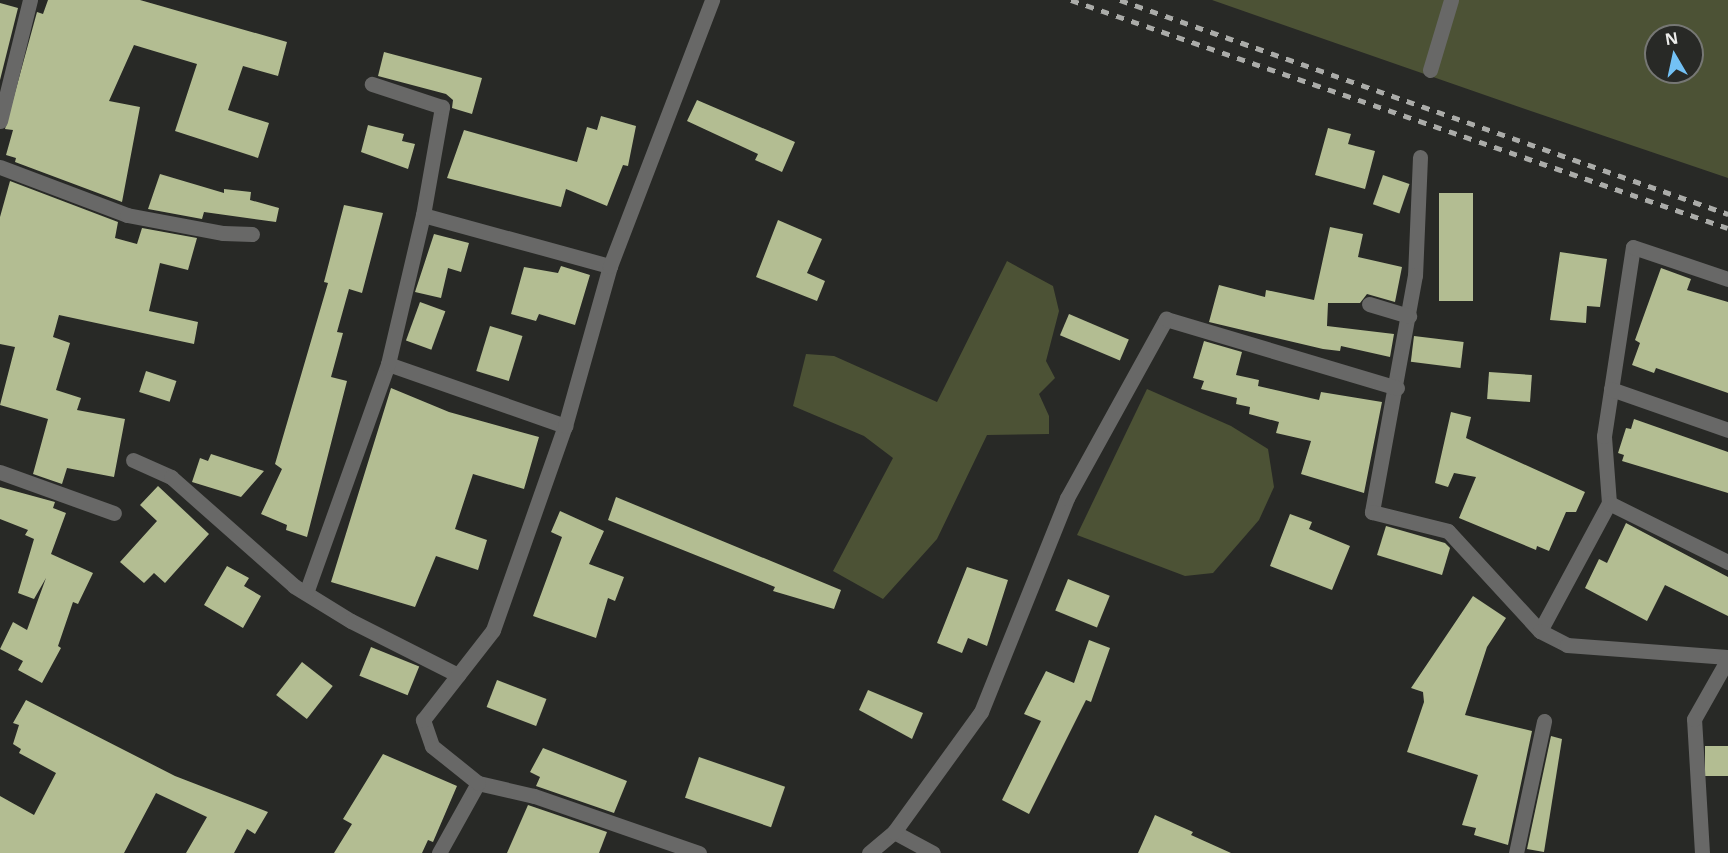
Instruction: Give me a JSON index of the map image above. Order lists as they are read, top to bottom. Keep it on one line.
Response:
{"north":"top"}
